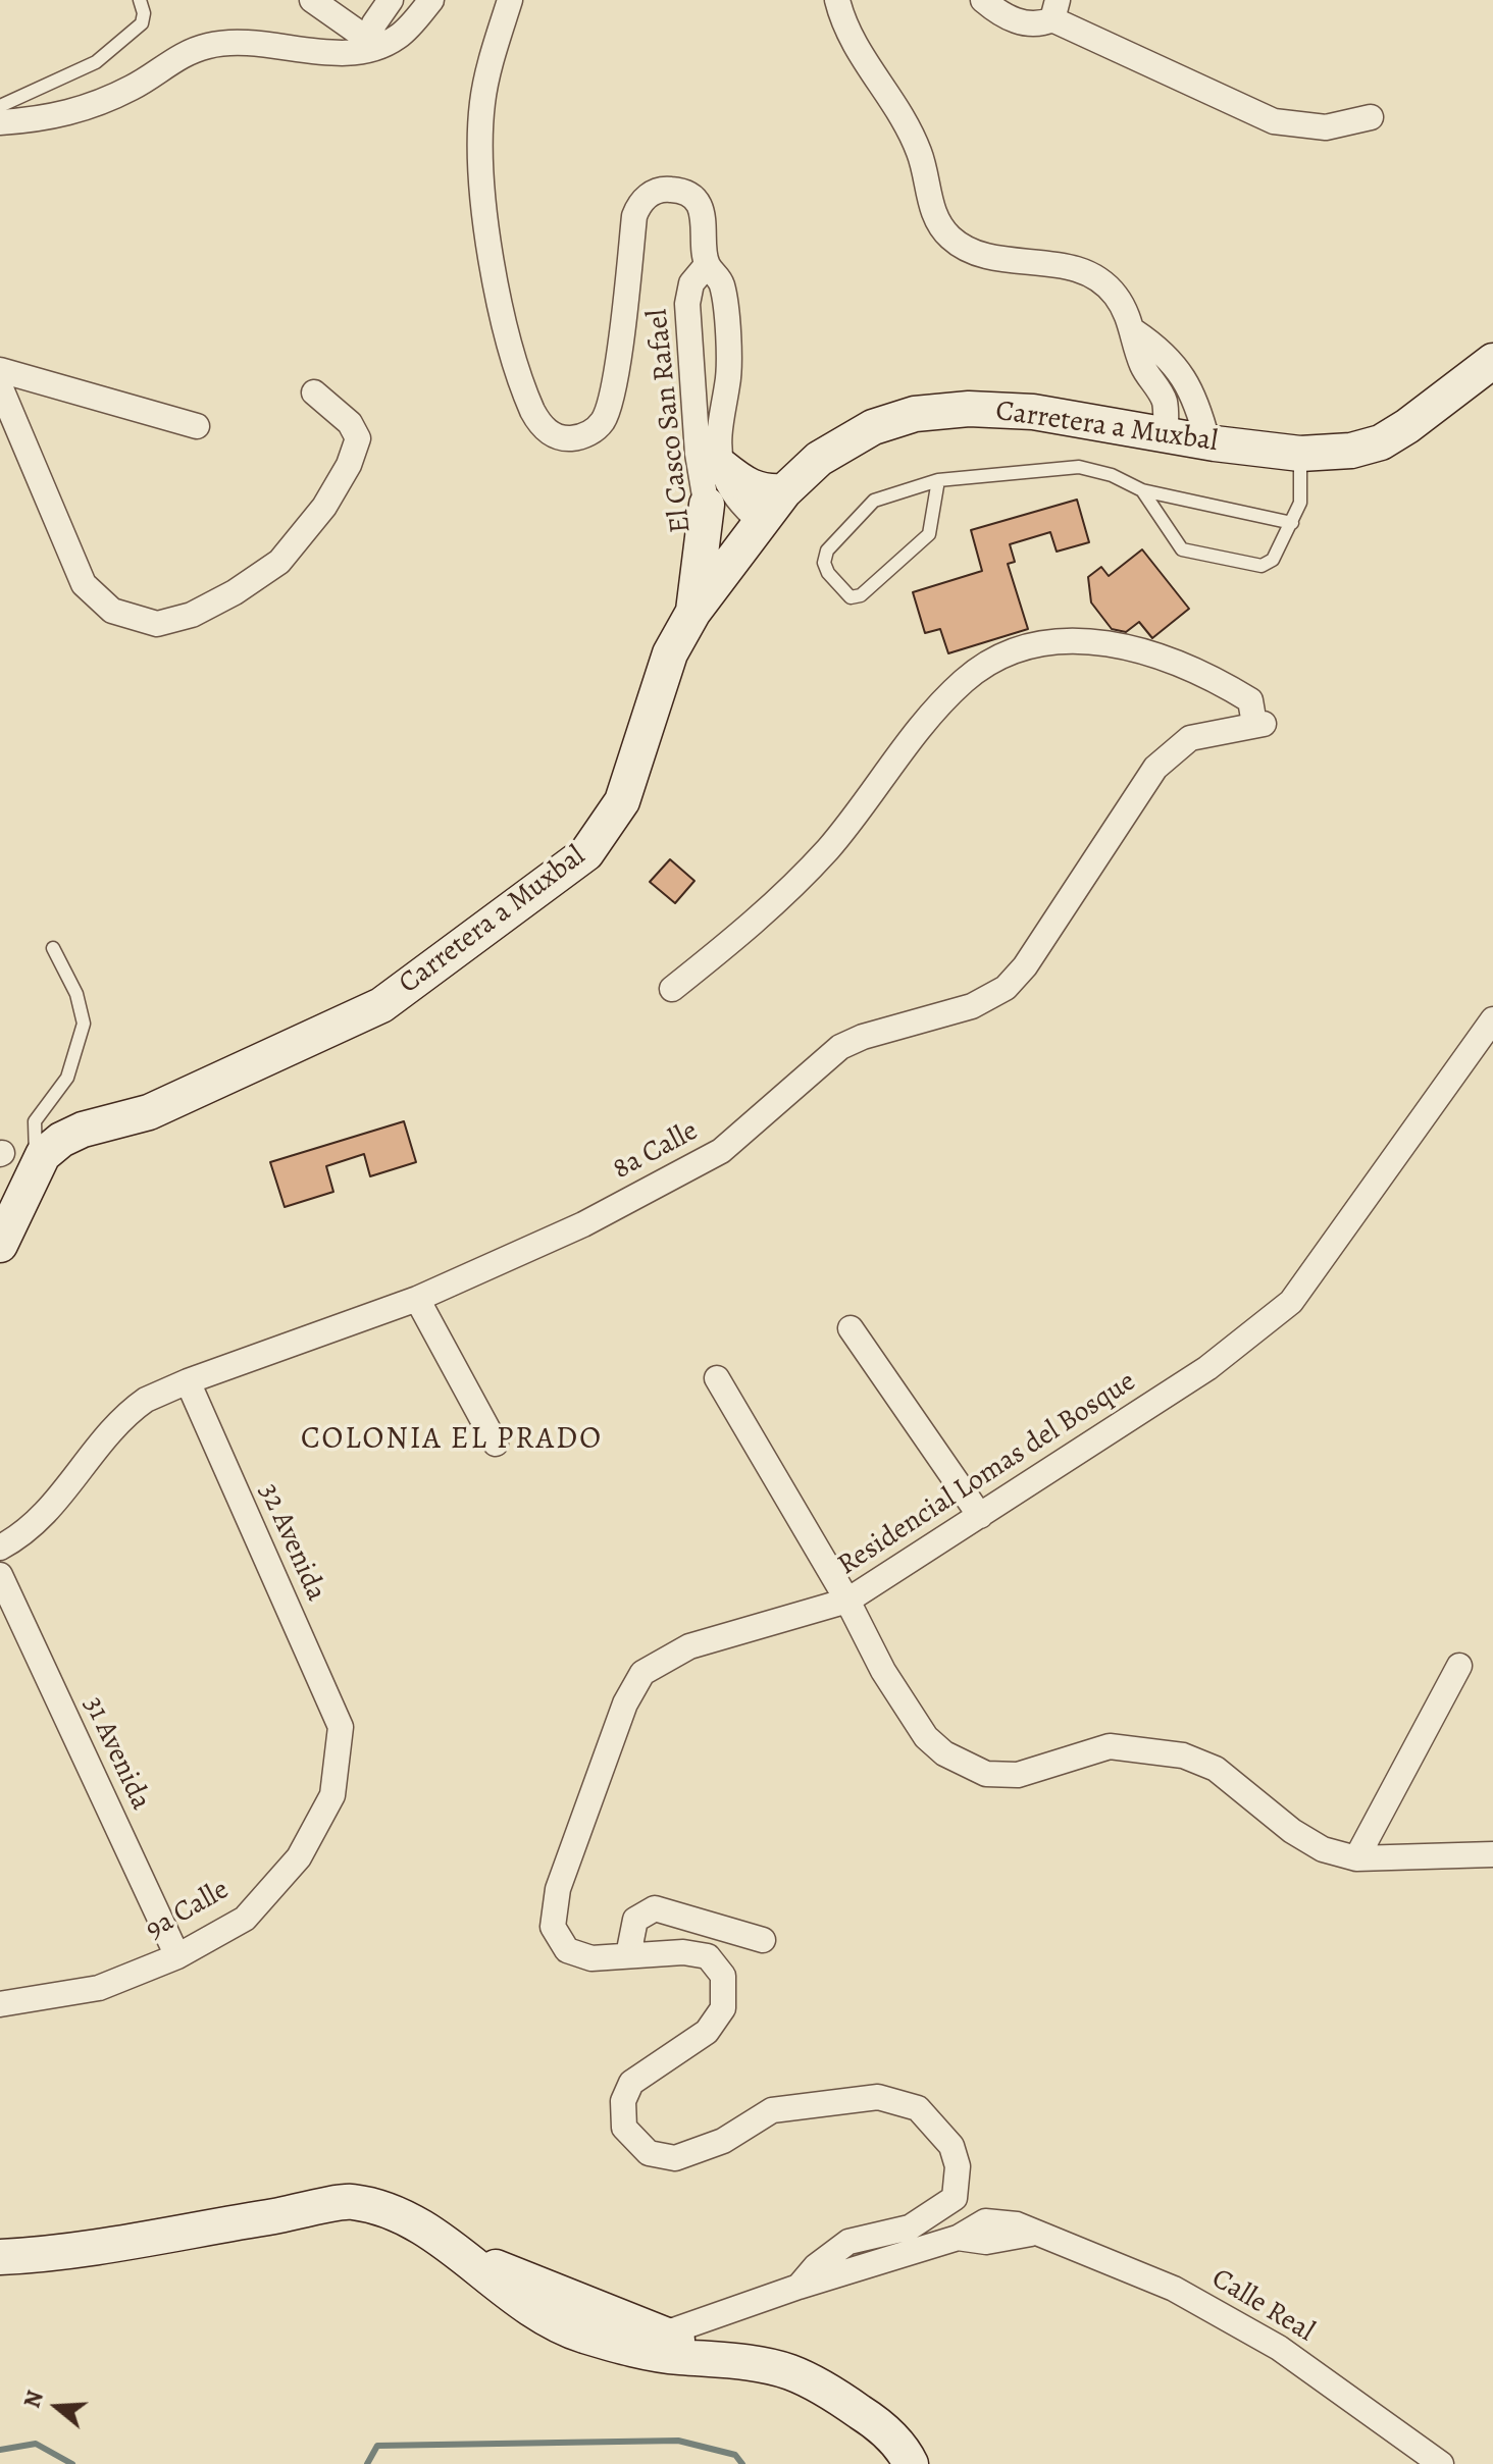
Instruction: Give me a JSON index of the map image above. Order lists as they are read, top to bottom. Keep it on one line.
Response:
{"streets":{"main road":["Carretera a Muxbal"],"street":["El Casco San Rafael","8a Calle","Residencial Lomas del Bosque","32 Avenida","31 Avenida","9a Calle","Calle Real"]},"crossings":[["El Casco San Rafael","Carretera a Muxbal"],["8a Calle","32 Avenida"],["Residencial Lomas del Bosque","Calle Real"],["32 Avenida","9a Calle"],["31 Avenida","9a Calle"]],"districts":["COLONIA EL PRADO"],"north":"left"}
